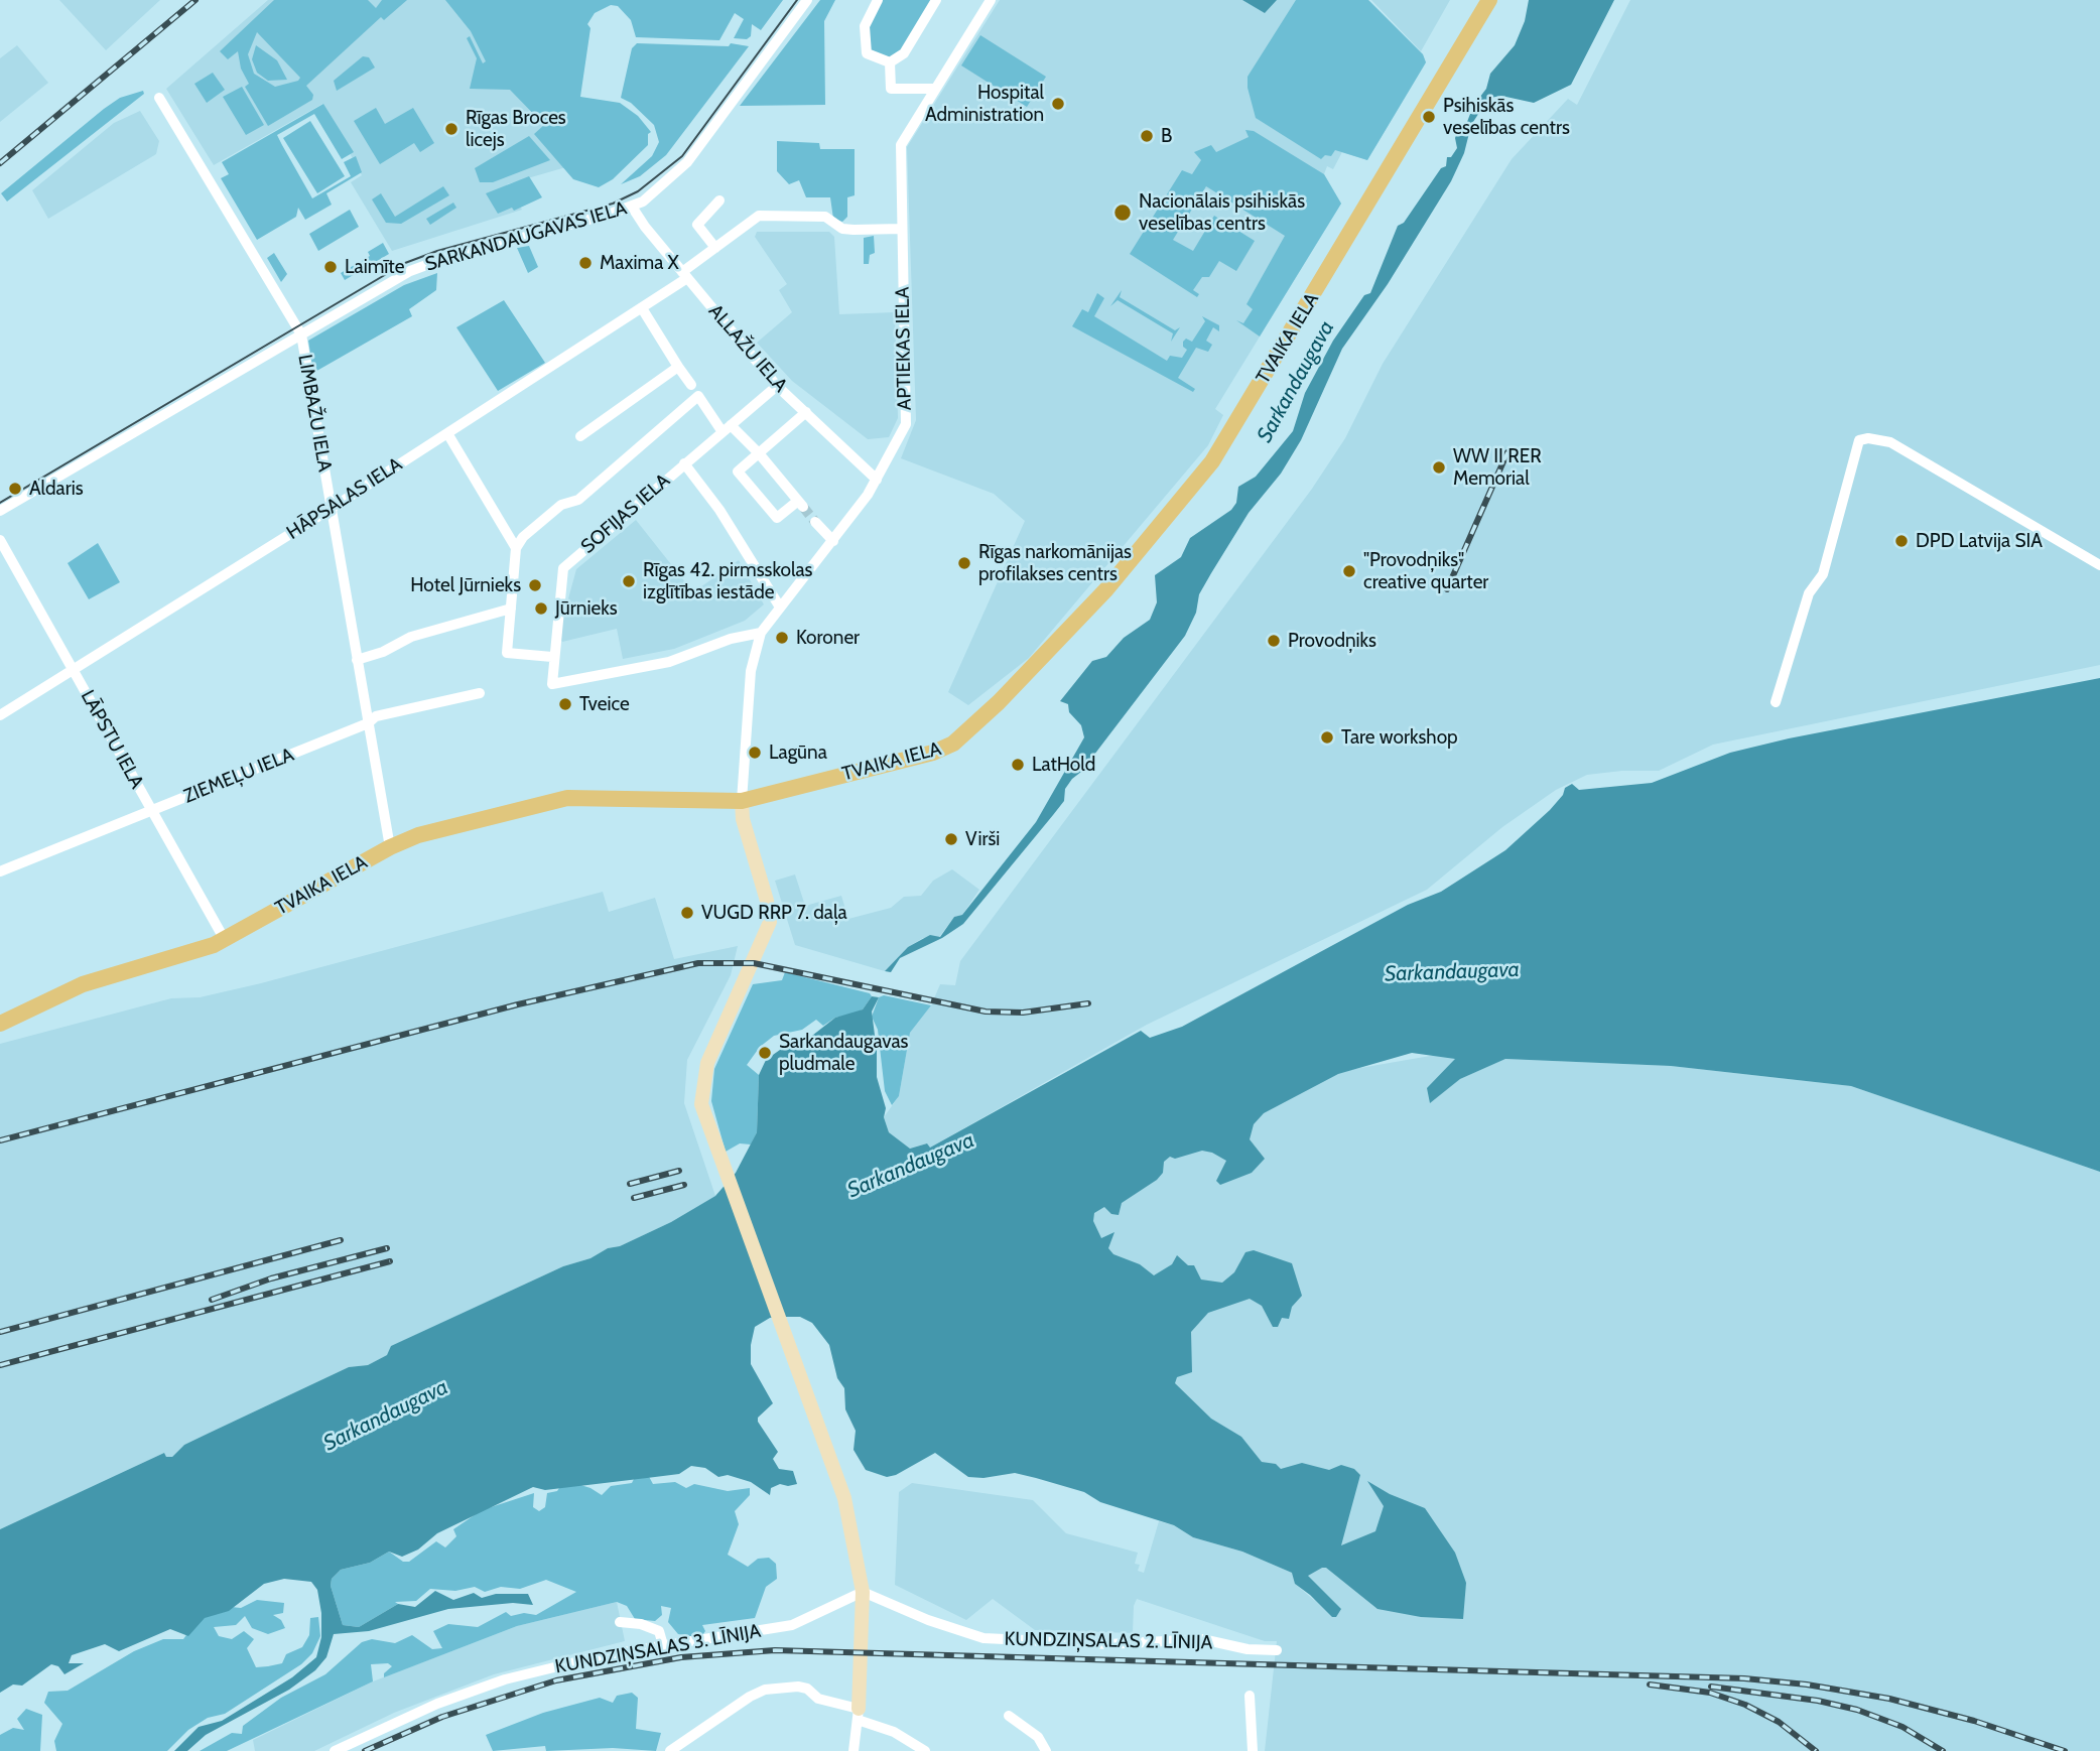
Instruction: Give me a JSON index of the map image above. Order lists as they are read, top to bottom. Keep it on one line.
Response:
{"streets":{"main road":["TVAIKA IELA"],"street":["SARKANDAUGAVAS IELA","ALLAŽU IELA","APTIEKAS IELA","LIMBAŽU IELA","HĀPSALAS IELA","SOFIJAS IELA","LĀPSTU IELA","ZIEMEĻU IELA","KUNDZIŅSALAS 2. LĪNIJA","KUNDZIŅSALAS 3. LĪNIJA"]},"crossings":[["SARKANDAUGAVAS IELA","ALLAŽU IELA"],["SARKANDAUGAVAS IELA","LIMBAŽU IELA"],["TVAIKA IELA","APTIEKAS IELA"],["TVAIKA IELA","LIMBAŽU IELA"],["TVAIKA IELA","LĀPSTU IELA"],["ALLAŽU IELA","APTIEKAS IELA"],["ALLAŽU IELA","HĀPSALAS IELA"],["ALLAŽU IELA","SOFIJAS IELA"],["APTIEKAS IELA","HĀPSALAS IELA"],["APTIEKAS IELA","SOFIJAS IELA"],["LIMBAŽU IELA","HĀPSALAS IELA"],["LIMBAŽU IELA","ZIEMEĻU IELA"],["HĀPSALAS IELA","LĀPSTU IELA"],["LĀPSTU IELA","ZIEMEĻU IELA"],["KUNDZIŅSALAS 2. LĪNIJA","KUNDZIŅSALAS 3. LĪNIJA"]],"water":["Sarkandaugava"],"places":["Hospital Administration","Psihiskās veselības centrs","Rīgas Broces licejs","B","Nacionālais psihiskās veselības centrs","Maxima X","Laimīte","WW II RER Memorial","Aldaris","DPD Latvija SIA","Rīgas narkomānijas profilakses centrs","\"Provodņiks\" creative quarter","Rīgas 42. pirmsskolas izglītības iestāde","Hotel Jūrnieks","Jūrnieks","Koroner","Provodņiks","Tveice","Tare workshop","Lagūna","LatHold","Virši","VUGD RRP 7. daļa","Sarkandaugavas pludmale"]}
